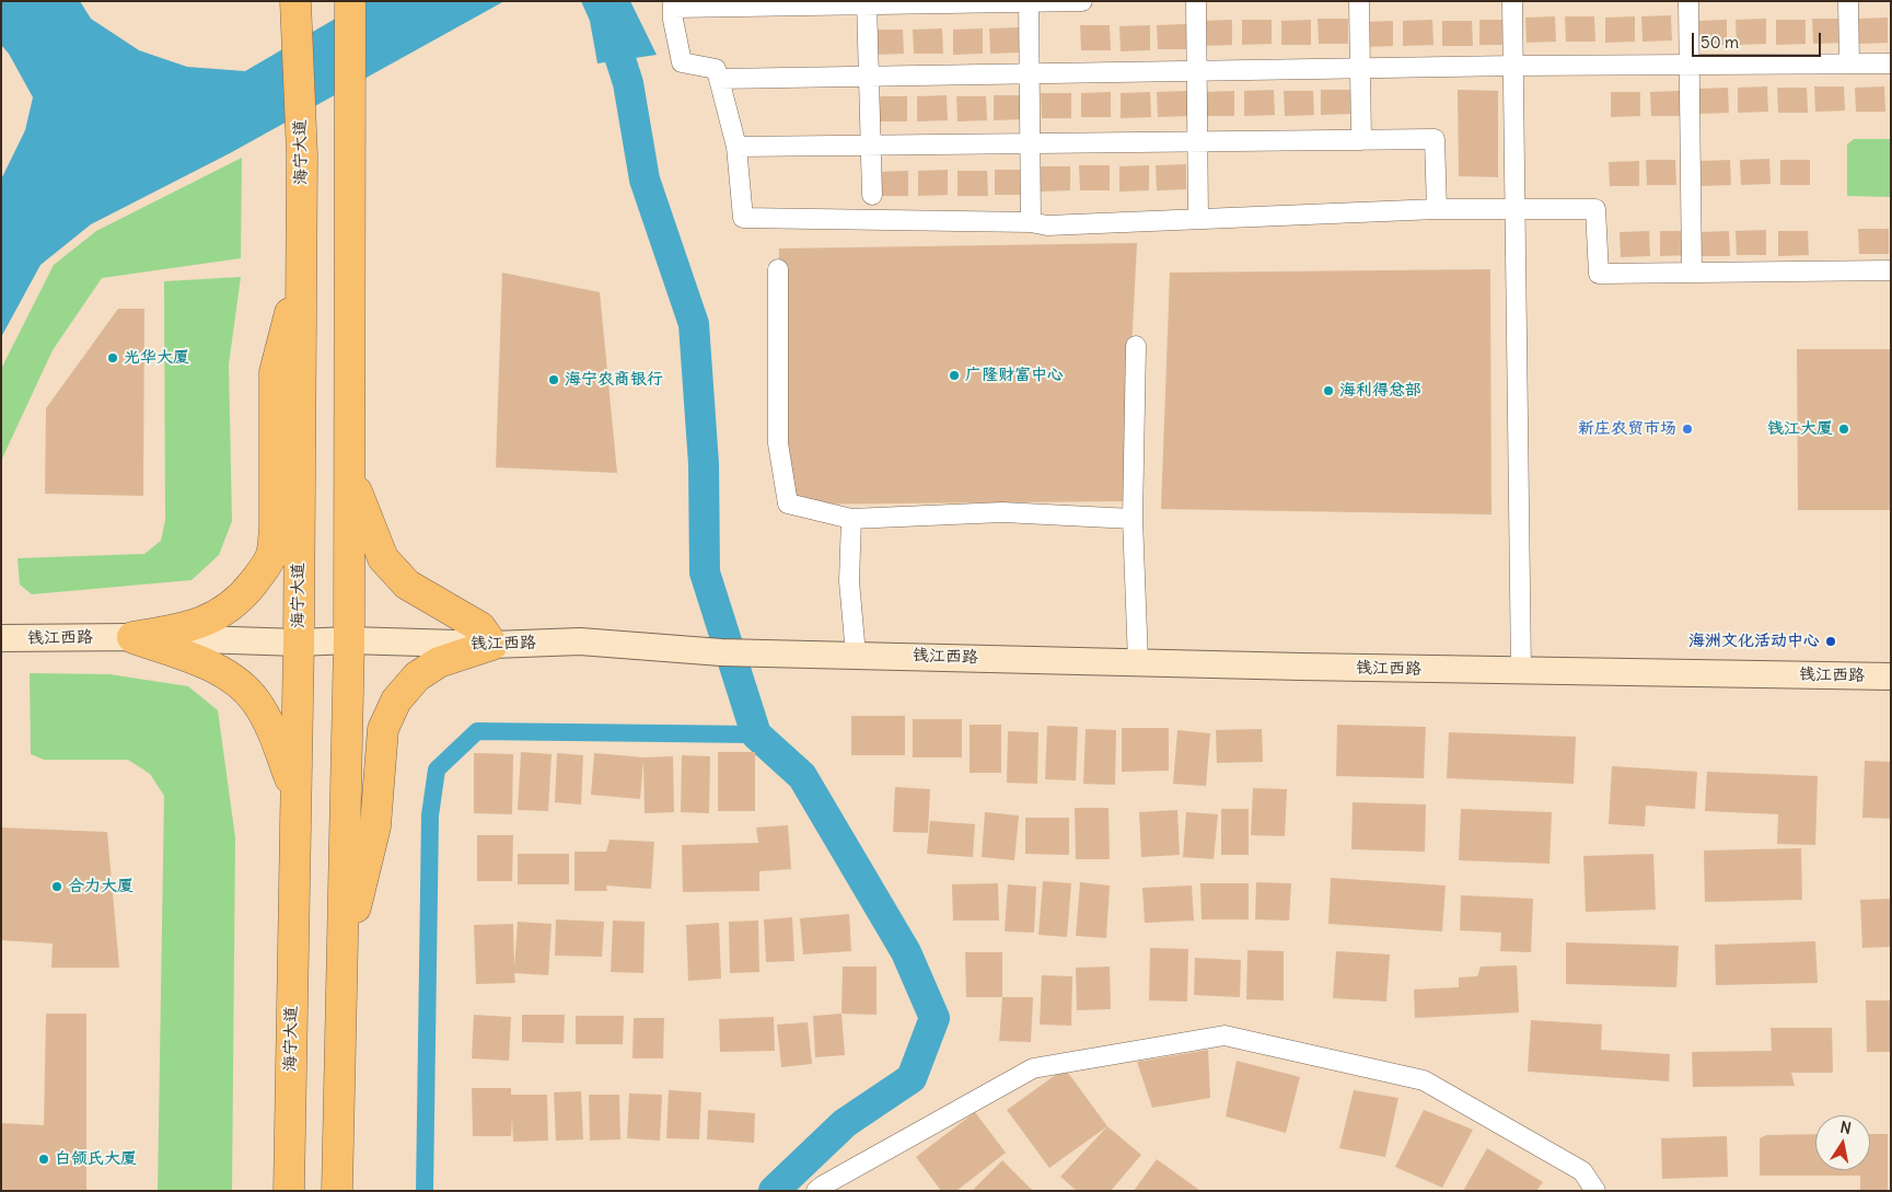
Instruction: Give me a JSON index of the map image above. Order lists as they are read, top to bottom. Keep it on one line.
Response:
{"streets":{"highway":["海宁大道"],"main road":["钱江西路"]},"crossings":[["海宁大道","钱江西路"]],"places":["光华大厦","广隆财富中心","海宁农商银行","海利得总部","新庄农贸市场","钱江大厦","海洲文化活动中心","合力大厦","白领氏大厦"],"scale_bar":"50 m","north":"top"}
